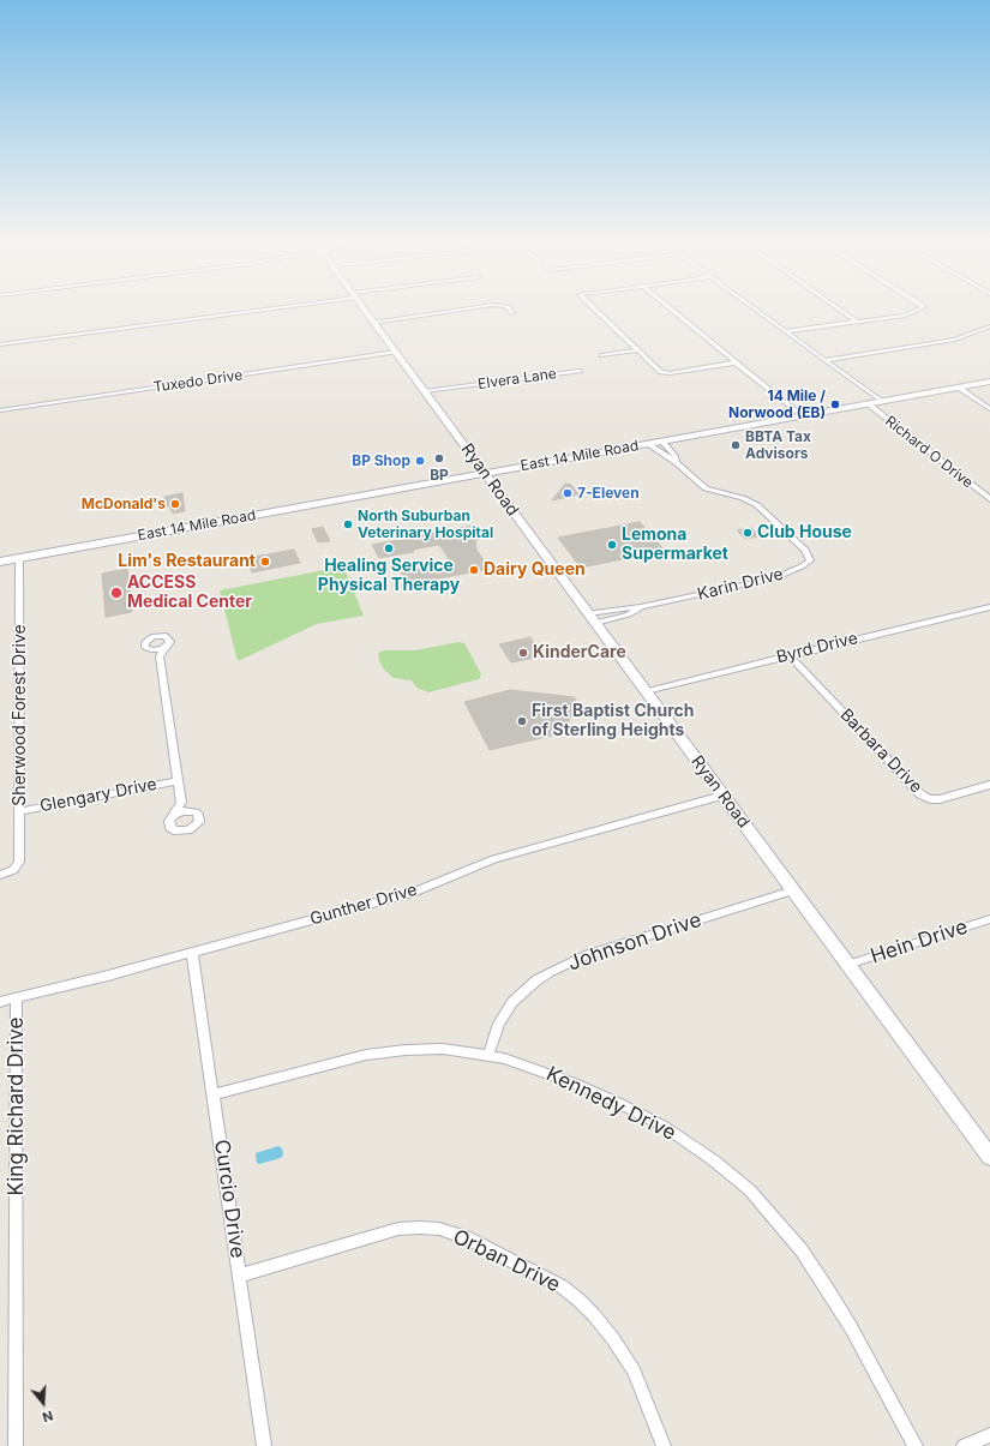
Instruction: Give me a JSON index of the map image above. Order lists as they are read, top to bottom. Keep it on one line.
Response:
{"streets":{"main road":["East 14 Mile Road","Ryan Road"],"street":["Elvera Lane","Tuxedo Drive","Richard O Drive","Karin Drive","Byrd Drive","Sherwood Forest Drive","Barbara Drive","Glengary Drive","Gunther Drive","Johnson Drive","Hein Drive","Kennedy Drive","King Richard Drive","Curcio Drive","Orban Drive"]},"crossings":[["Elvera Lane","Ryan Road"],["Tuxedo Drive","Ryan Road"],["Richard O Drive","East 14 Mile Road"],["East 14 Mile Road","Ryan Road"],["East 14 Mile Road","Karin Drive"],["East 14 Mile Road","Sherwood Forest Drive"],["Ryan Road","Karin Drive"],["Ryan Road","Byrd Drive"],["Ryan Road","Gunther Drive"],["Ryan Road","Johnson Drive"],["Ryan Road","Hein Drive"],["Byrd Drive","Barbara Drive"],["Sherwood Forest Drive","Glengary Drive"],["Gunther Drive","King Richard Drive"],["Gunther Drive","Curcio Drive"],["Johnson Drive","Kennedy Drive"],["Kennedy Drive","Curcio Drive"],["Curcio Drive","Orban Drive"]],"places":["14 Mile / Norwood (EB)","BBTA Tax Advisors","BP","BP Shop","7-Eleven","McDonald's","North Suburban Veterinary Hospital","Club House","Lemona Supermarket","Healing Service Physical Therapy","Lim's Restaurant","Dairy Queen","ACCESS Medical Center","KinderCare","First Baptist Church of Sterling Heights"],"north":"bottom"}
